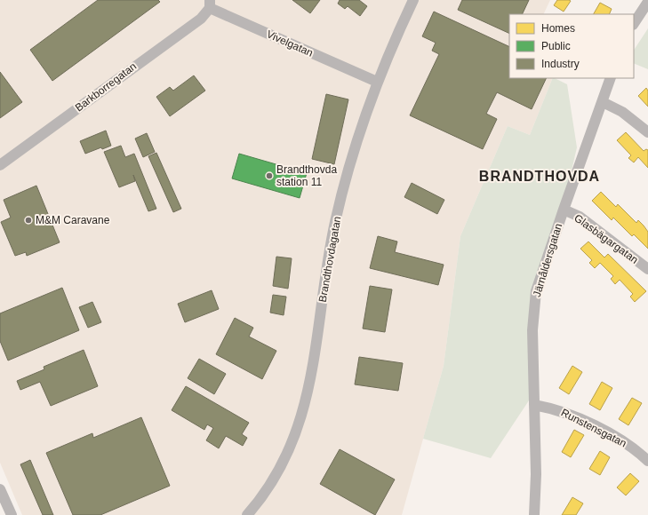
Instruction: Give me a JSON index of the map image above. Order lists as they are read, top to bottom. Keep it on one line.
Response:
{"streets":{"street":["Vivelgatan","Barkborregatan","Glasbägargatan","Brandthovdagatan","Järnåldersgatan","Runstensgatan"]},"crossings":[["Vivelgatan","Barkborregatan"],["Vivelgatan","Brandthovdagatan"],["Glasbägargatan","Järnåldersgatan"],["Järnåldersgatan","Runstensgatan"]],"districts":["BRANDTHOVDA"],"places":["Brandthovda station 11","M&M Caravane"],"legend":["Homes","Public","Industry"]}
